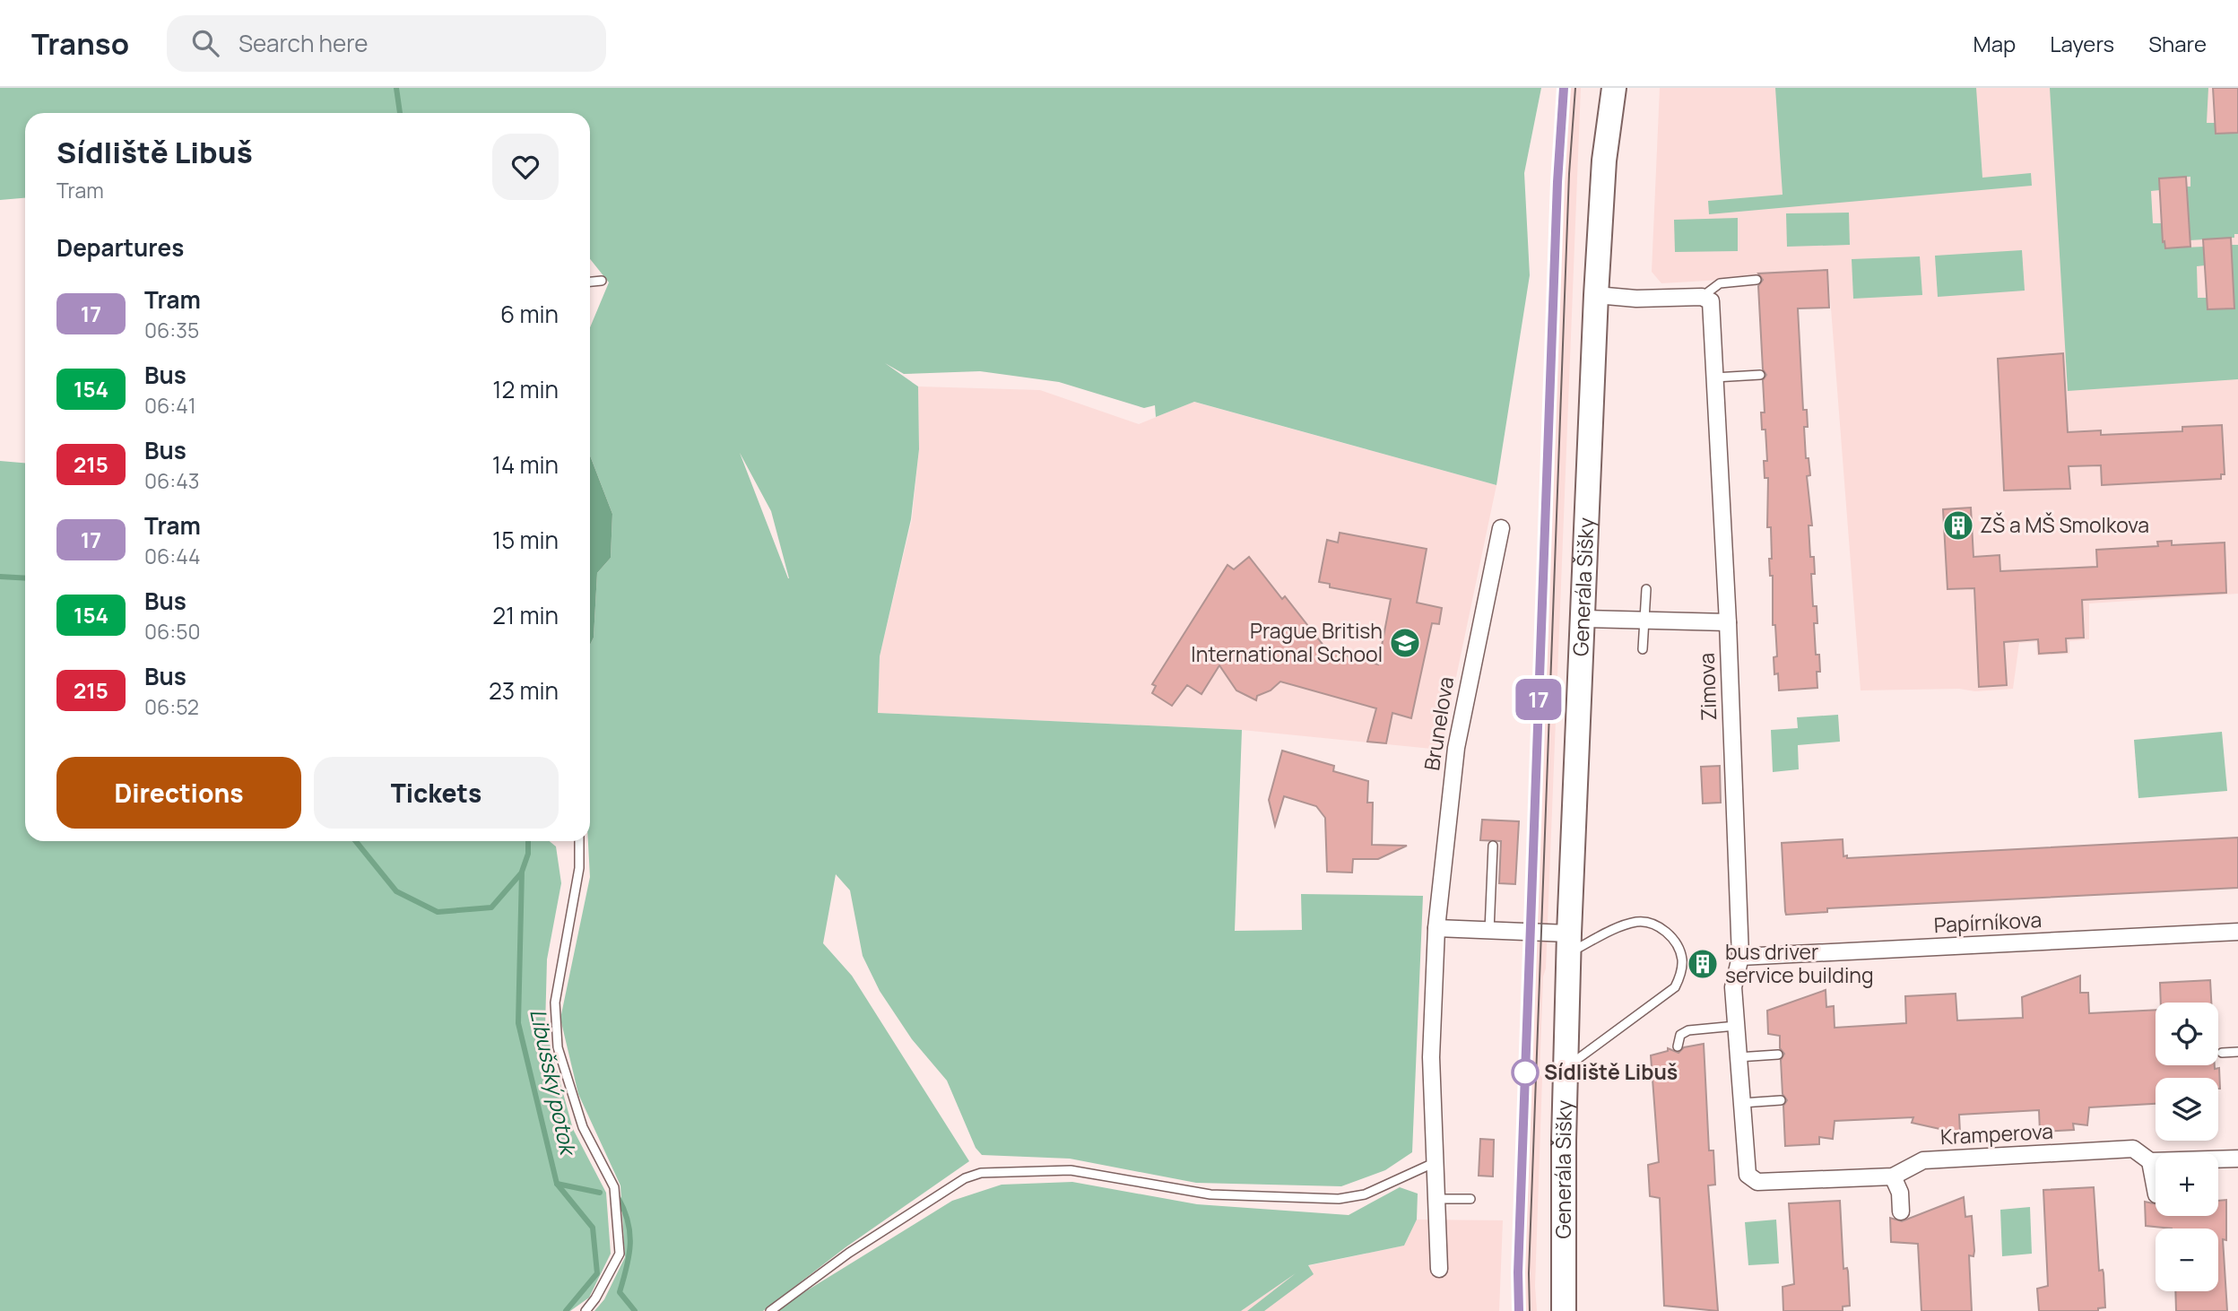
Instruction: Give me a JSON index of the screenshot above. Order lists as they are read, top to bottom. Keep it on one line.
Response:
{"streets":{"main road":["Generála Šišky"],"street":["Zimova","Brunelova","Papírníkova","Kramperova"]},"crossings":[["Zimova","Papírníkova"],["Zimova","Kramperova"]],"water":["Libušský potok"],"places":{"building":["ZŠ a MŠ Smolkova","bus driver service building"],"school or university":["Prague British International School"],"other":["Sídliště Libuš"]},"lines":["tram line 17"],"page":{"header":"Transo","search":"Search here","nav":["Map","Layers","Share"],"on_map":"17","heading":[["Sídliště Libuš","Tram"],"Departures"],"list":[{"mark":"17","name":"Tram","note":"06:35","value":"6 min"},{"mark":"154","name":"Bus","note":"06:41","value":"12 min"},{"mark":"215","name":"Bus","note":"06:43","value":"14 min"},{"mark":"17","name":"Tram","note":"06:44","value":"15 min"},{"mark":"154","name":"Bus","note":"06:50","value":"21 min"},{"mark":"215","name":"Bus","note":"06:52","value":"23 min"}],"buttons":["Directions","Tickets"],"map_buttons":["+","−"]}}
